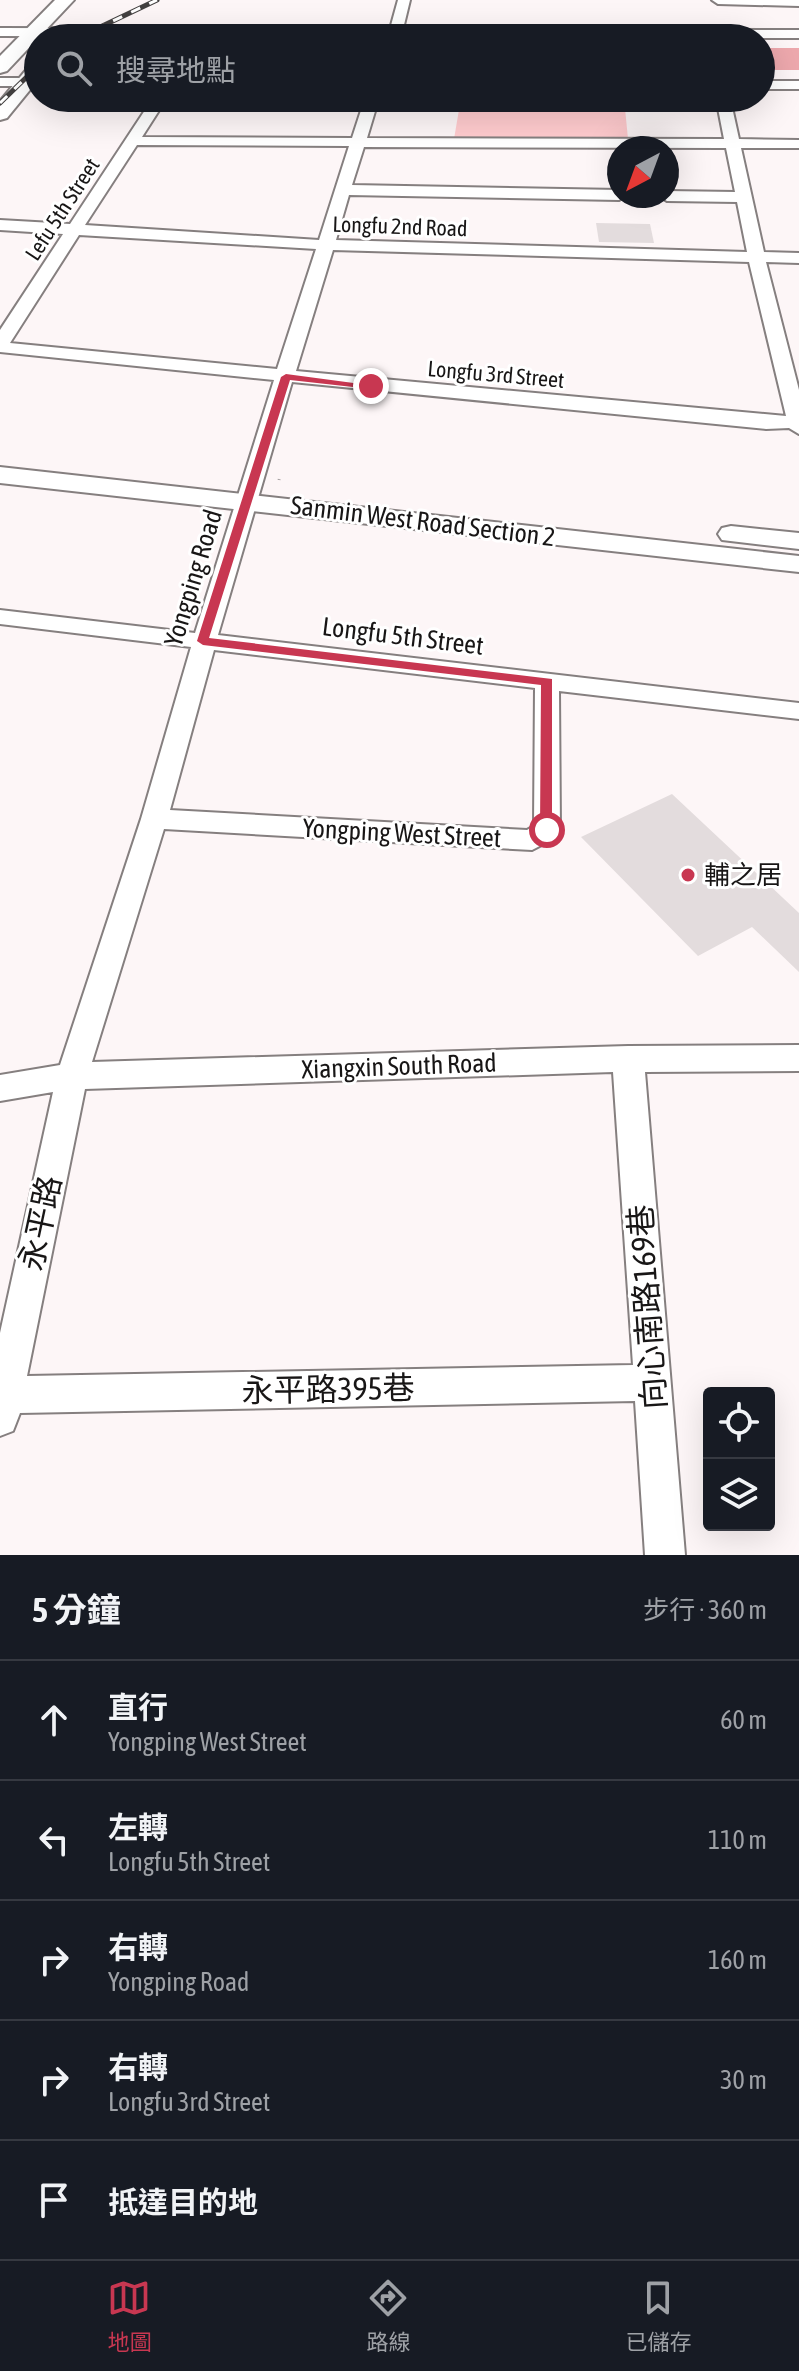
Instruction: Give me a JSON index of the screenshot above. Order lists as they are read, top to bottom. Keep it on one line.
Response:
{"streets":{"street":["Lefu 5th Street","Longfu 2nd Road","Longfu 3rd Street","Sanmin West Road Section 2","Yongping Road","Longfu 5th Street","Yongping West Street","Xiangxin South Road","永平路","向心南路169巷","永平路395巷"]},"crossings":[["Lefu 5th Street","Longfu 2nd Road"],["Lefu 5th Street","Longfu 3rd Street"],["Longfu 2nd Road","Yongping Road"],["Longfu 3rd Street","Yongping Road"],["Sanmin West Road Section 2","Yongping Road"],["Yongping Road","Longfu 5th Street"],["Yongping Road","Yongping West Street"],["Yongping Road","Xiangxin South Road"],["Yongping Road","永平路"],["Longfu 5th Street","Yongping West Street"],["Xiangxin South Road","永平路"],["Xiangxin South Road","向心南路169巷"],["永平路","永平路395巷"],["向心南路169巷","永平路395巷"]],"places":["輔之居"],"north":"bottom left","page":{"search":"搜尋地點","heading":["5 分鐘","步行 · 360 m"],"list":[["直行","Yongping West Street","60 m"],["左轉","Longfu 5th Street","110 m"],["右轉","Yongping Road","160 m"],["右轉","Longfu 3rd Street","30 m"],"抵達目的地"],"nav":["地圖","路線","已儲存"]}}
